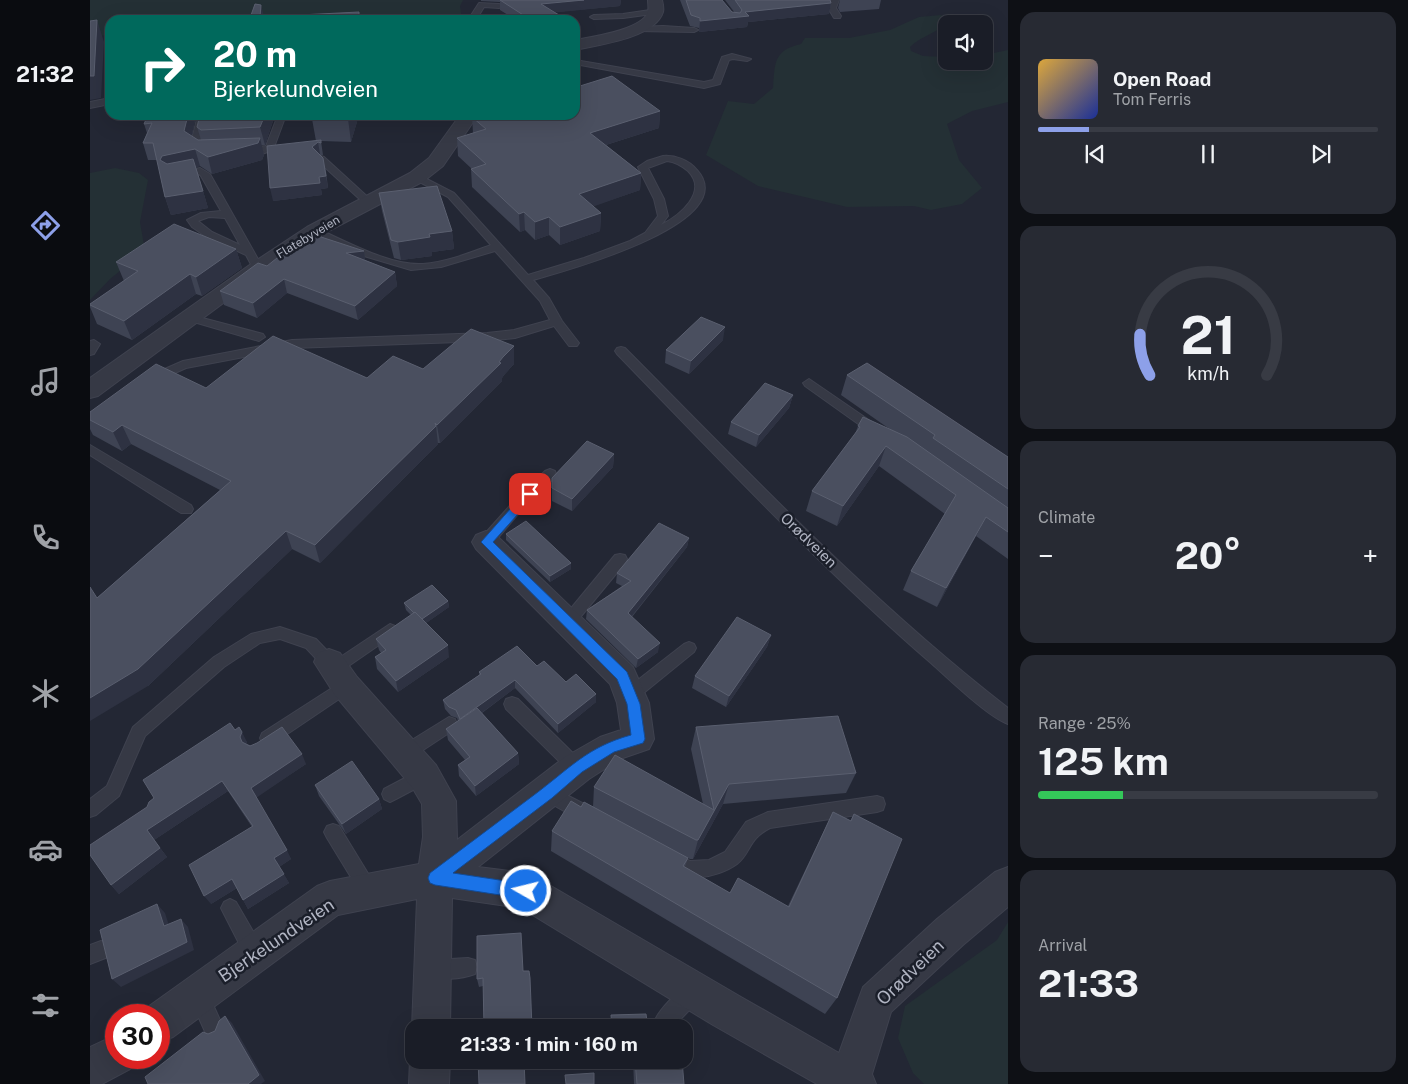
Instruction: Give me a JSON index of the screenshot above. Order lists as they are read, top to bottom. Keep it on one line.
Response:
{"streets":{"street":["Flatebyveien","Orødveien","Bjerkelundveien"]},"page":{"tabs":"21:32","turn":["20 m","Bjerkelundveien"],"song":["Open Road","Tom Ferris"],"tile":["Climate",["Range · 25%","125 km"],["Arrival","21:33"]],"heat":["−","20°","+"],"limit":"30","trip":"21:33 · 1 min · 160 m","gauge":["21","km/h"]}}
